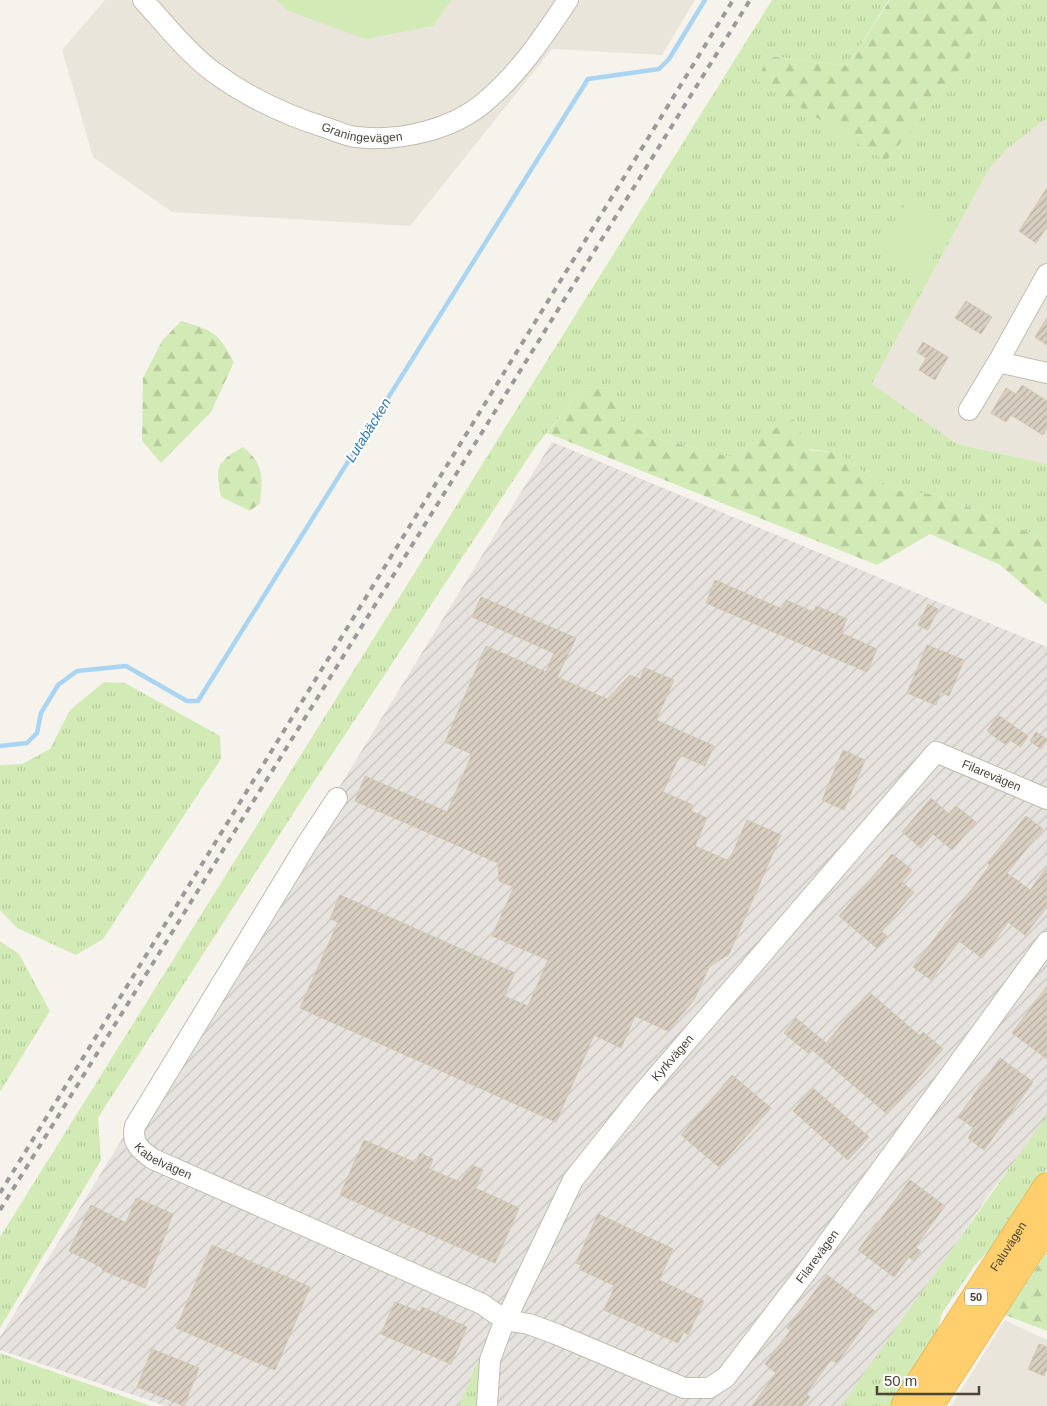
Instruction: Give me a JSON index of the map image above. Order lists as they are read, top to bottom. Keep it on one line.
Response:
{"streets":{"highway":["Faluvägen","50"],"street":["Graningevägen","Filarevägen","Kyrkvägen","Kabelvägen"]},"crossings":[["Filarevägen","Kyrkvägen"],["Filarevägen","Kabelvägen"],["Kyrkvägen","Kabelvägen"]],"water":["Lutabäcken"],"scale_bar":"50 m"}
